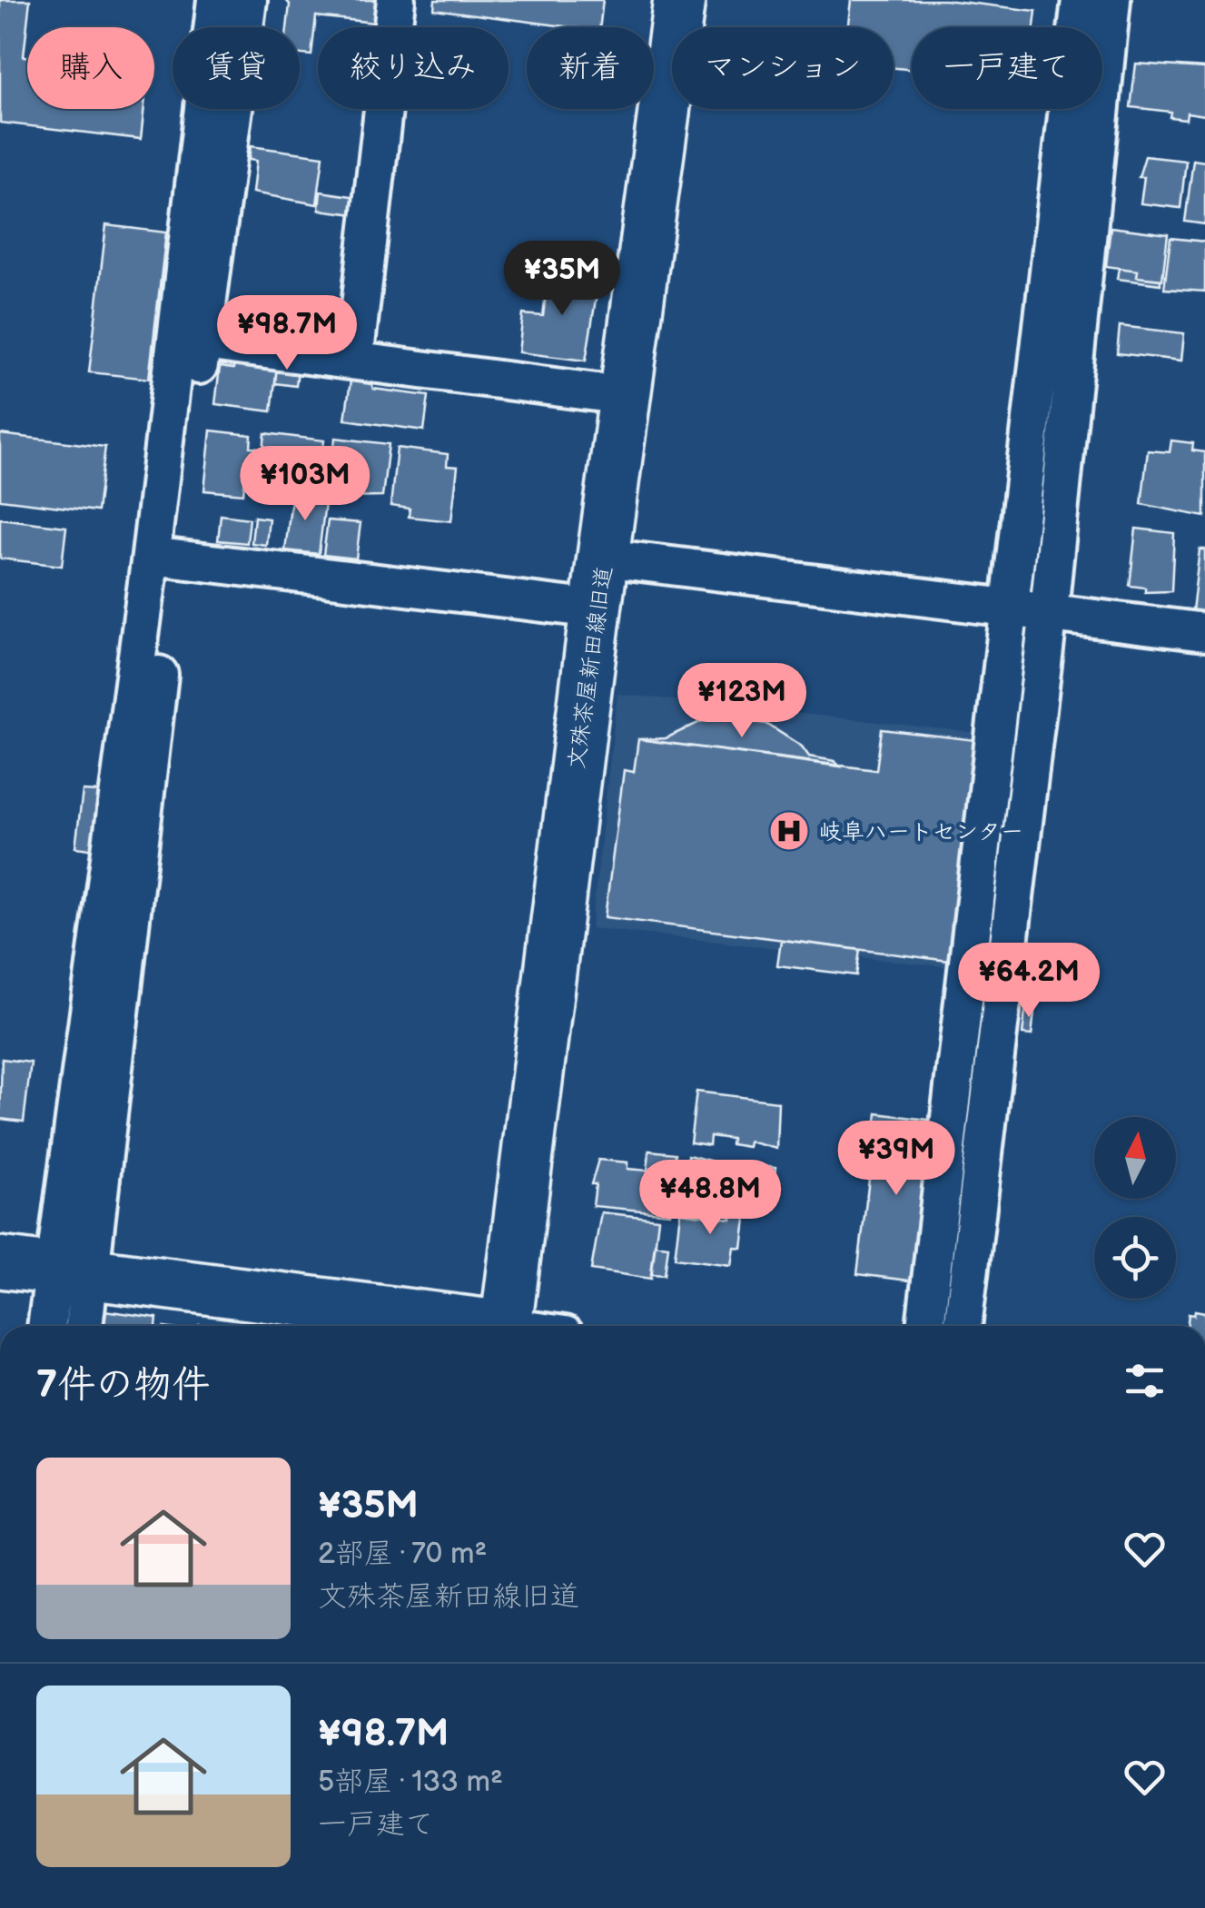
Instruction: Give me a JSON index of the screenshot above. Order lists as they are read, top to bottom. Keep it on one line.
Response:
{"streets":{"street":["文殊茶屋新田線旧道"]},"places":{"hospital":["岐阜ハートセンター"]},"north":"top","page":{"chip":["購入","賃貸","絞り込み","新着","マンション","一戸建て"],"price":["¥35M","¥98.7M","¥103M","¥123M","¥64.2M","¥39M","¥48.8M"],"heading":"7件の物件","list":[{"name":"¥35M","note":"2部屋 · 70 m² · 文殊茶屋新田線旧道"},{"name":"¥98.7M","note":"5部屋 · 133 m² · 一戸建て"}]}}
